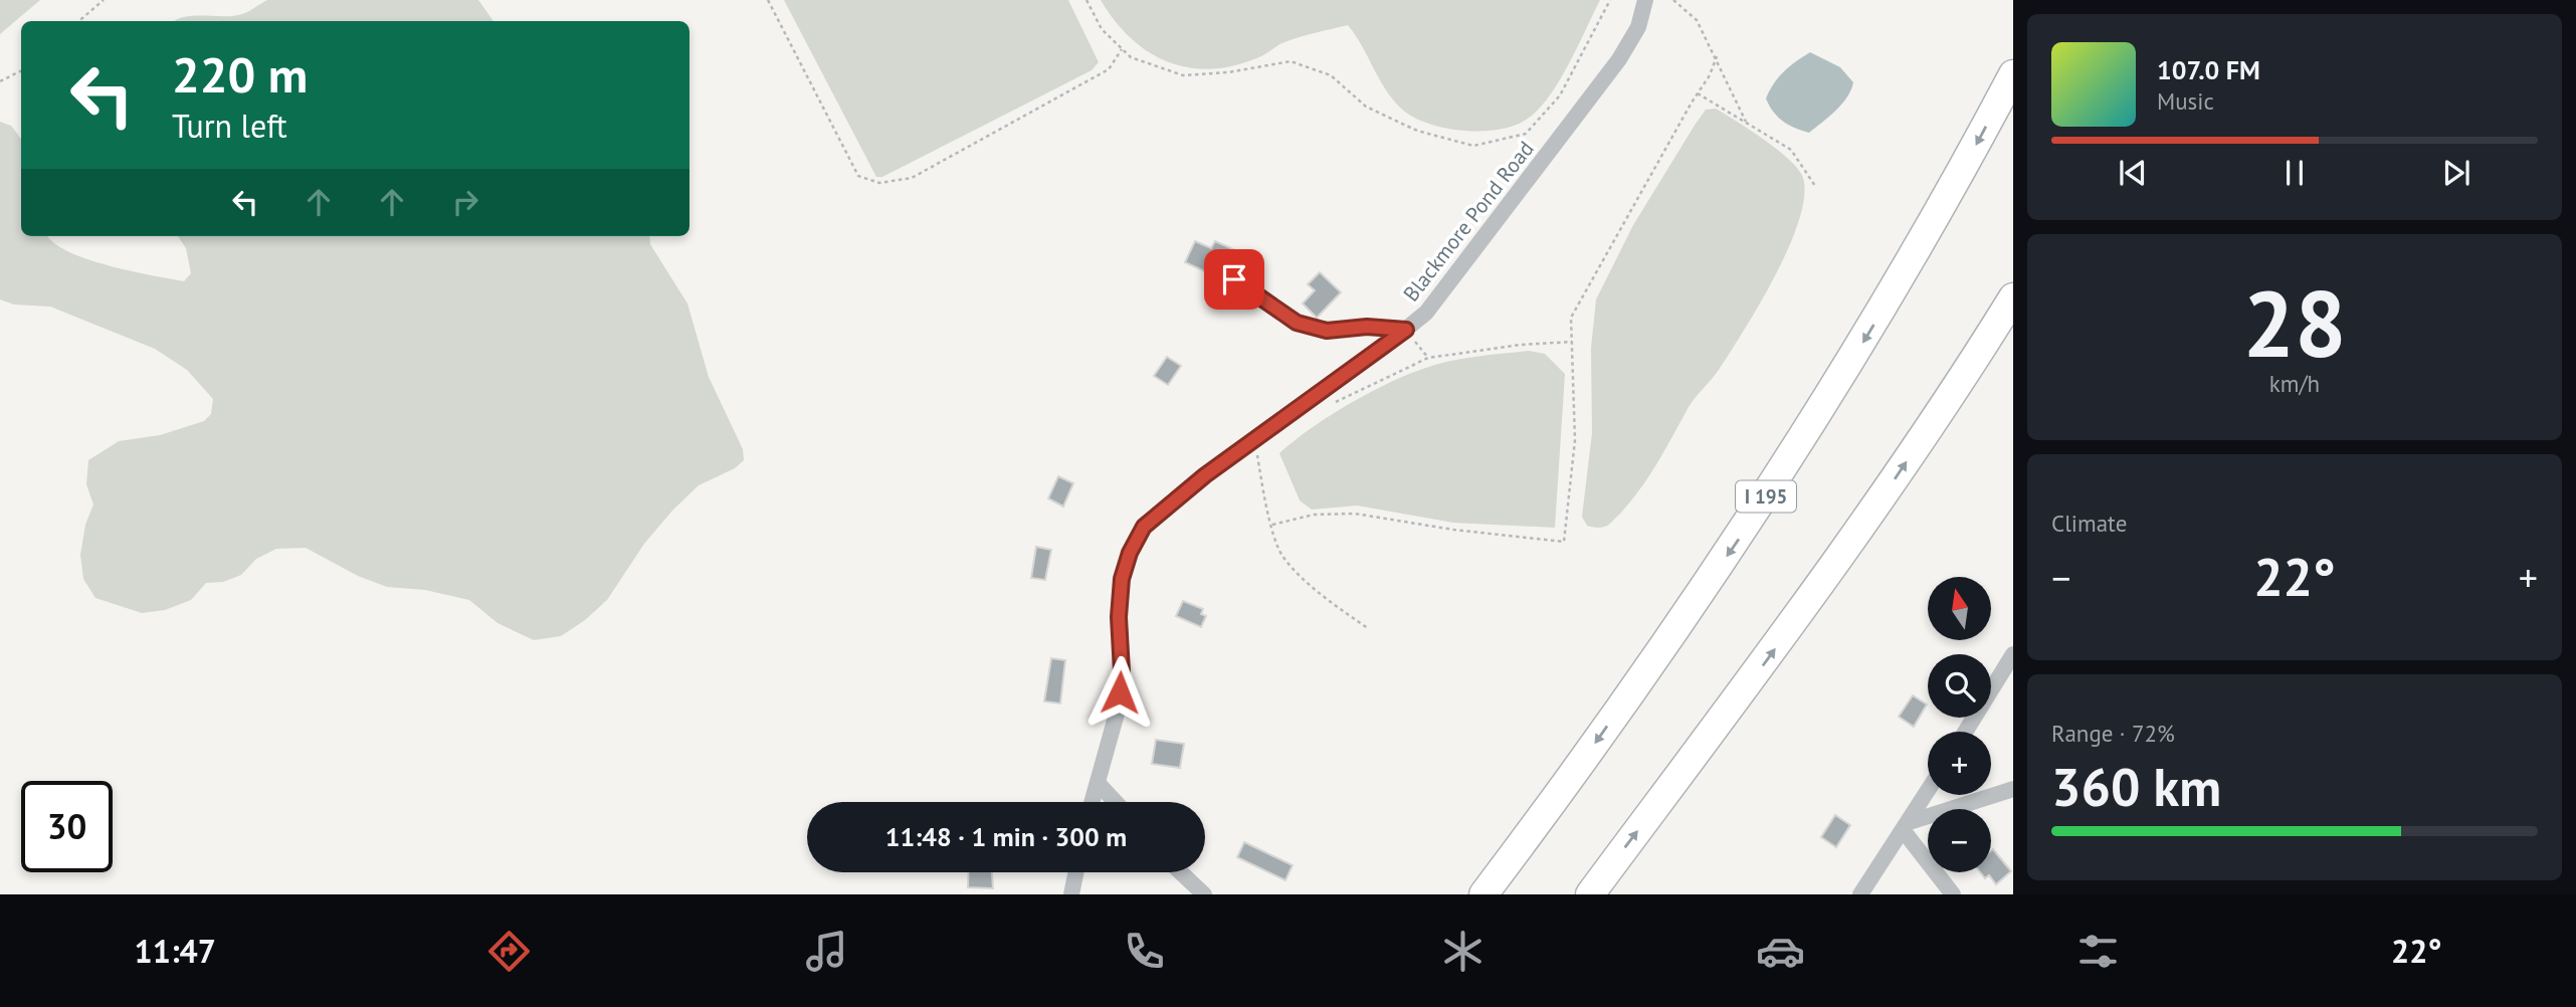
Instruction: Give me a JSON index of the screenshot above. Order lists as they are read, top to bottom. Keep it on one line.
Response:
{"streets":{"highway":["I 195"],"street":["Blackmore Pond Road"]},"north":"top","page":{"turn":["220 m","Turn left"],"song":["107.0 FM","Music"],"tile":[["28","km/h"],"Climate",["Range · 72%","360 km"]],"heat":["−","22°","+"],"map_buttons":["+","−"],"limit":"30","trip":"11:48 · 1 min · 300 m","tabs":["11:47","22°"]}}
